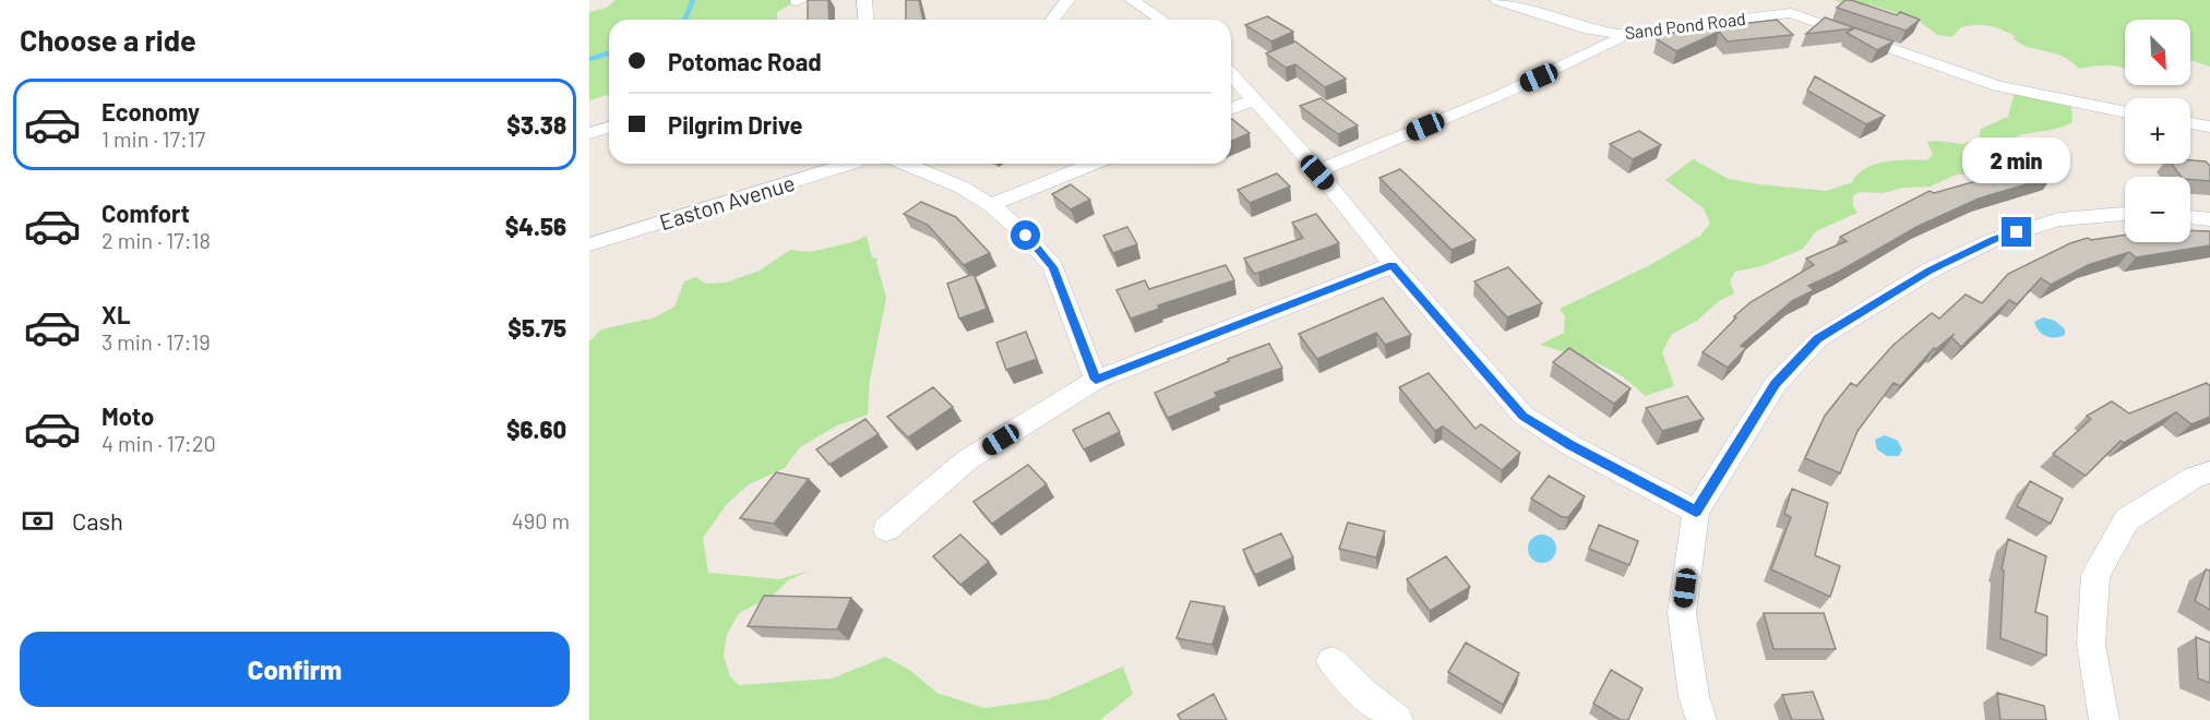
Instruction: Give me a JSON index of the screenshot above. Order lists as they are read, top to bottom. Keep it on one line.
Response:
{"streets":{"street":["Sand Pond Road","Easton Avenue"]},"north":"bottom right","page":{"heading":"Choose a ride","map_buttons":["+","−"],"banner":["Potomac Road","Pilgrim Drive"],"list":[{"name":"Economy","note":"1 min · 17:17","value":"$3.38"},{"name":"Comfort","note":"2 min · 17:18","value":"$4.56"},{"name":"XL","note":"3 min · 17:19","value":"$5.75"},{"name":"Moto","note":"4 min · 17:20","value":"$6.60"}],"bubble":"2 min","pay":["Cash","490 m"],"buttons":"Confirm"}}
